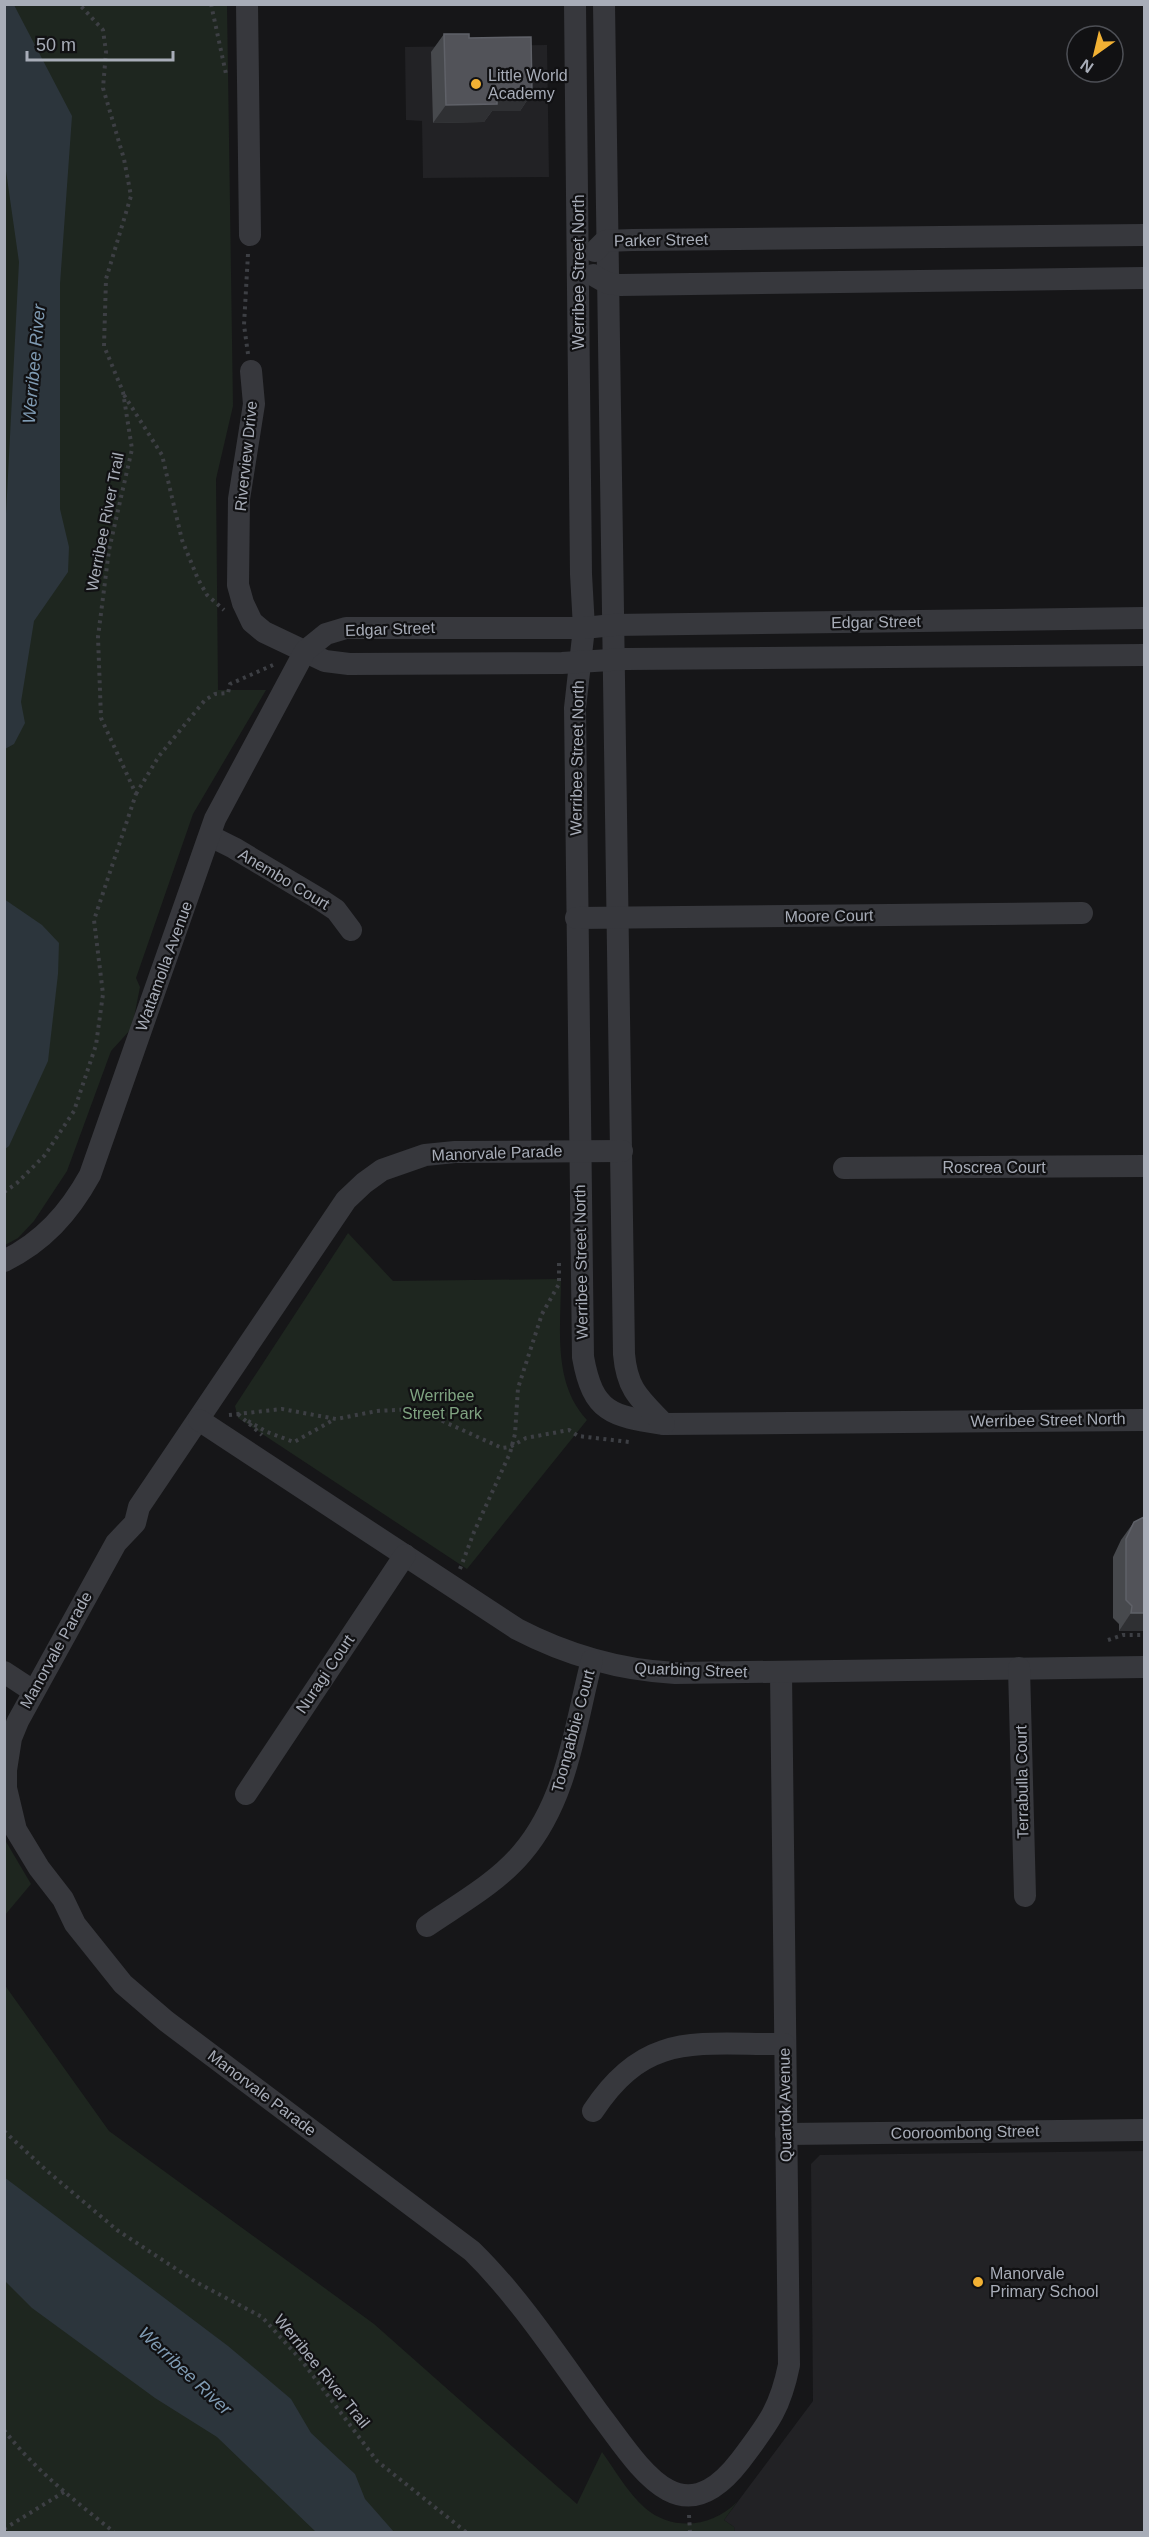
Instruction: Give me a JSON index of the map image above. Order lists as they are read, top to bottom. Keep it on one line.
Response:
{"streets":{"street":["Parker Street","Werribee Street North","Riverview Drive","Edgar Street","Anembo Court","Moore Court","Wattamolla Avenue","Manorvale Parade","Roscrea Court","Quarbing Street","Nuragi Court","Toongabbie Court","Terrabulla Court","Quartok Avenue","Cooroombong Street"],"path":["Werribee River Trail"]},"crossings":[["Parker Street","Werribee Street North"],["Werribee Street North","Edgar Street"],["Werribee Street North","Moore Court"],["Werribee Street North","Manorvale Parade"],["Riverview Drive","Werribee River Trail"],["Edgar Street","Wattamolla Avenue"],["Anembo Court","Wattamolla Avenue"],["Manorvale Parade","Quarbing Street"],["Manorvale Parade","Quartok Avenue"],["Quarbing Street","Nuragi Court"],["Quarbing Street","Toongabbie Court"],["Quarbing Street","Terrabulla Court"],["Quarbing Street","Quartok Avenue"],["Quartok Avenue","Cooroombong Street"]],"water":["Werribee River"],"parks":["Werribee Street Park"],"places":["Little World Academy","Manorvale Primary School"],"scale_bar":"50 m","north":"bottom left"}
